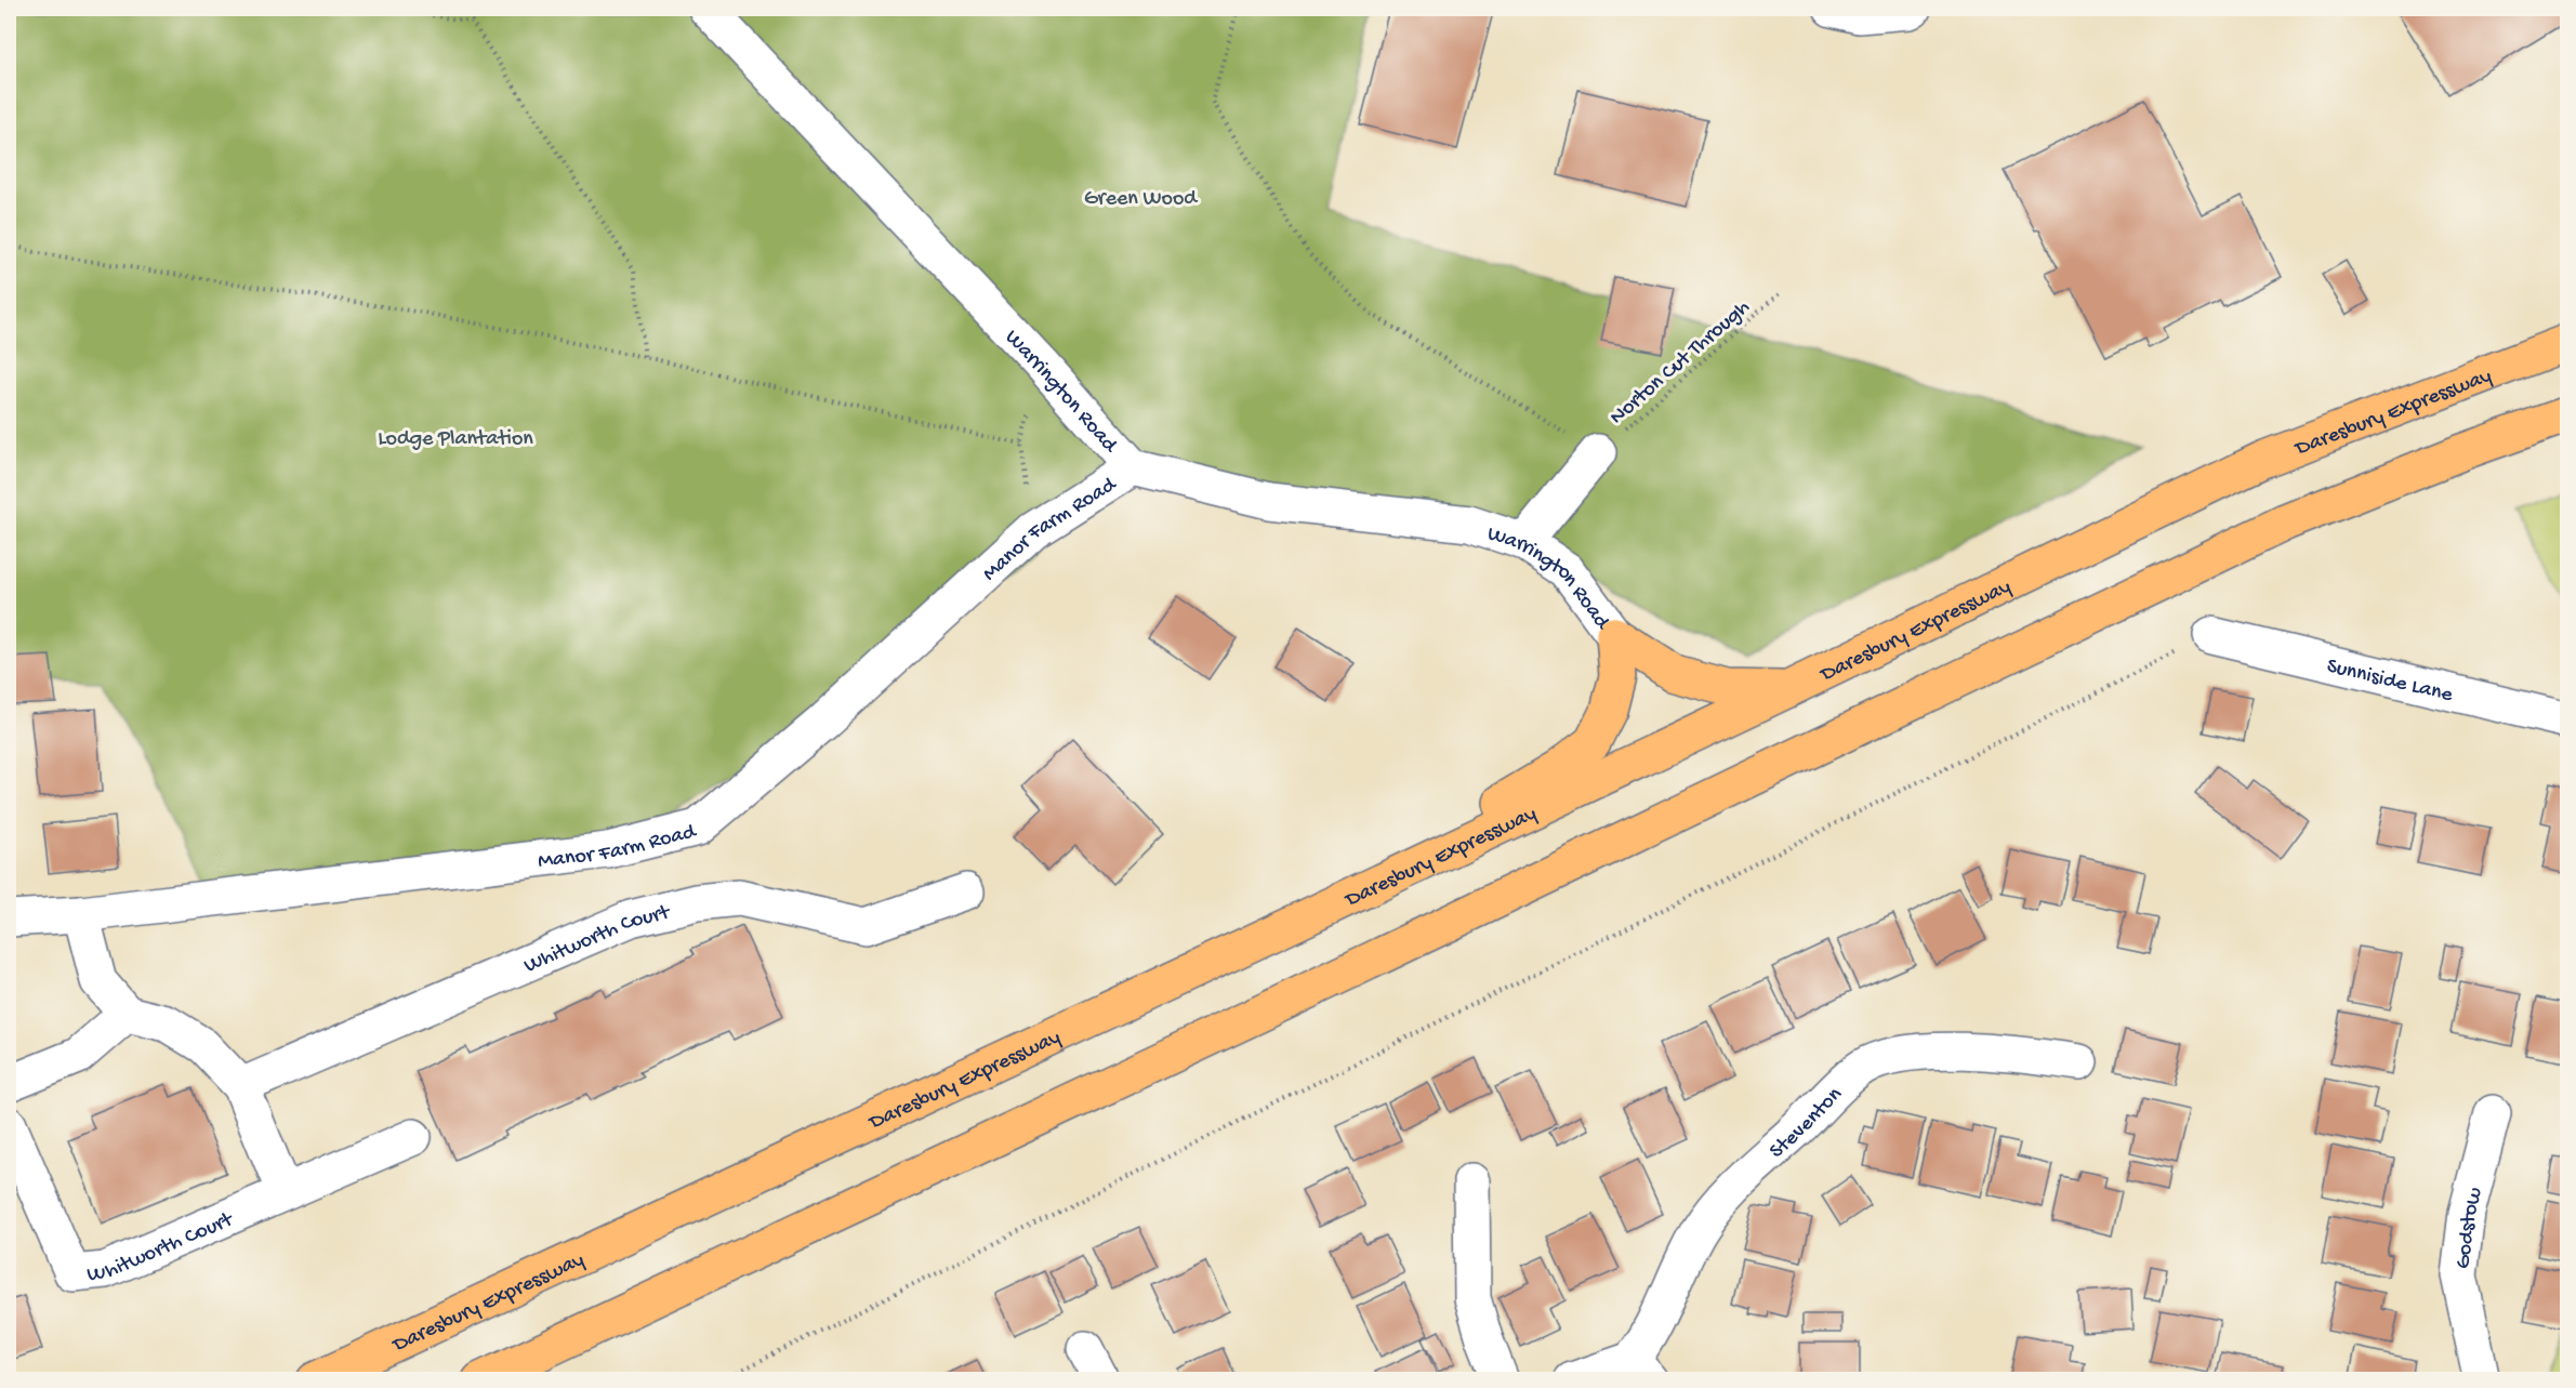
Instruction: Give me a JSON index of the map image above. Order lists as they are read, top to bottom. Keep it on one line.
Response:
{"streets":{"main road":["Daresbury Expressway"],"street":["Warrington Road","Manor Farm Road","Sunniside Lane","Whitworth Court","Steventon","Godstow"],"path":["Norton Cut Through"]},"crossings":[["Warrington Road","Manor Farm Road"]],"parks":["Green Wood","Lodge Plantation"]}
